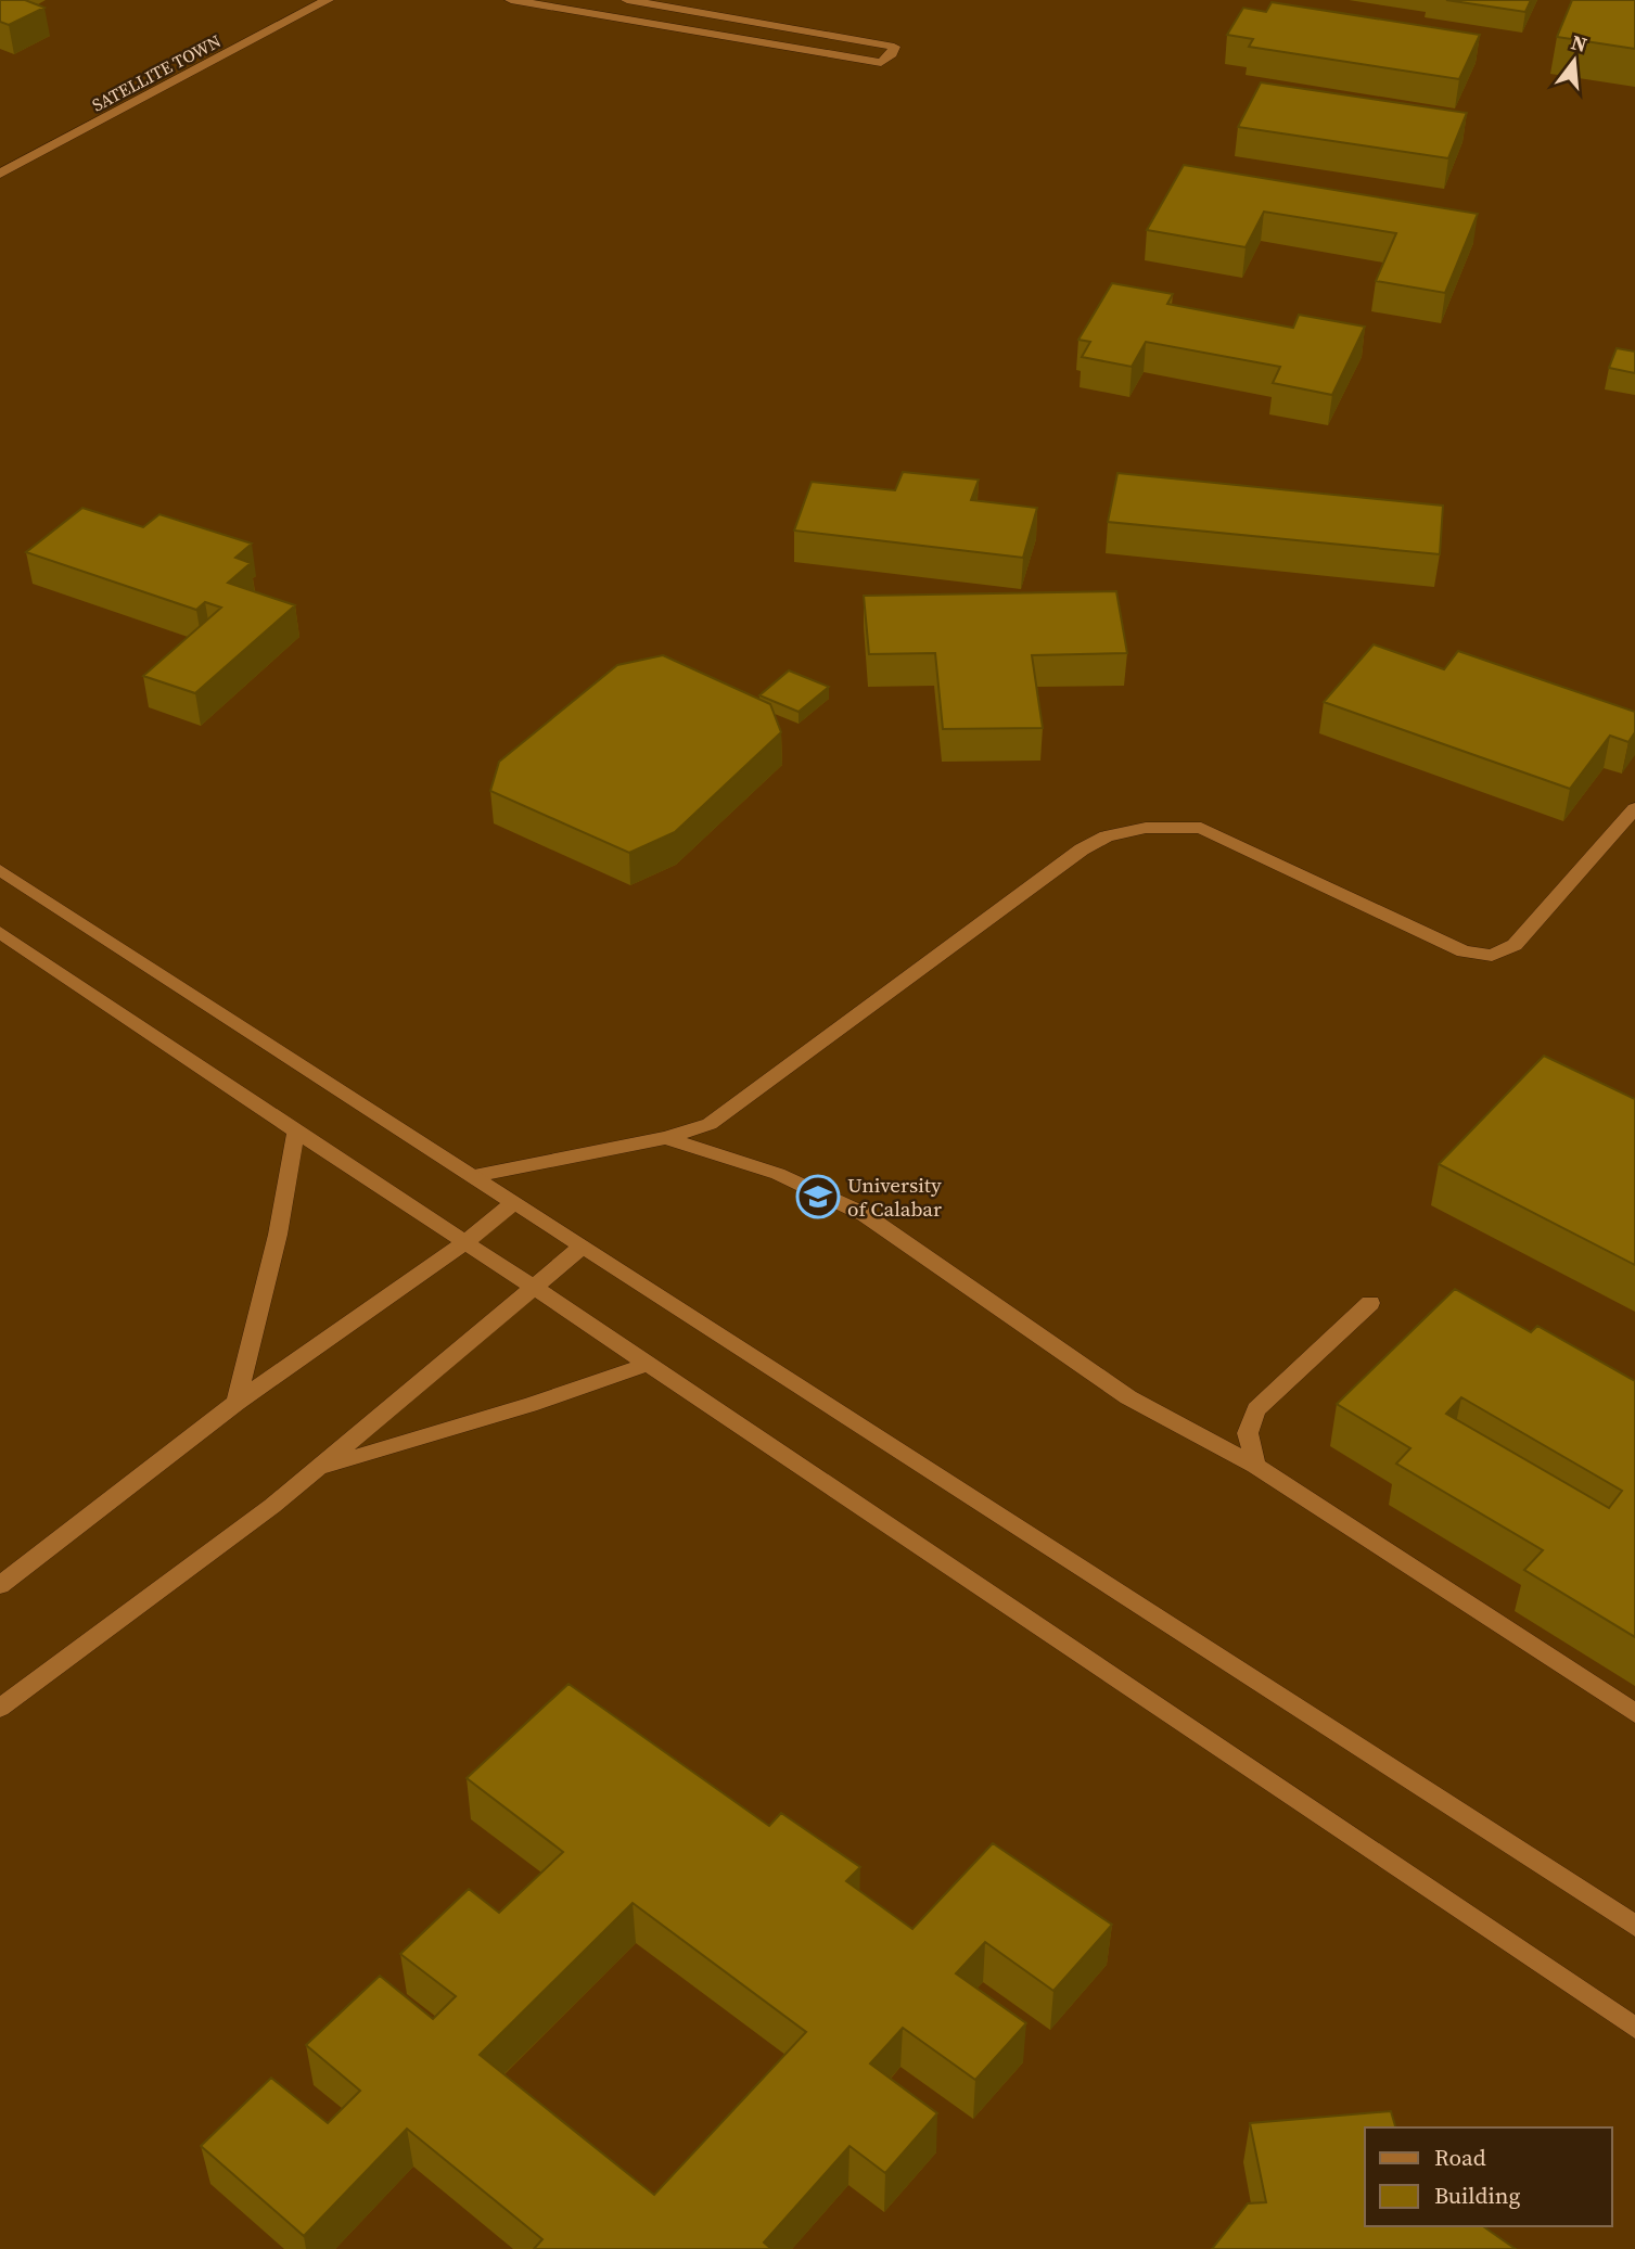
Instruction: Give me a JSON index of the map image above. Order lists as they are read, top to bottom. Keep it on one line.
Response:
{"streets":{"street":["SATELLITE TOWN"]},"places":{"school or university":["University of Calabar"]},"legend":["Road","Building"],"north":"top"}
